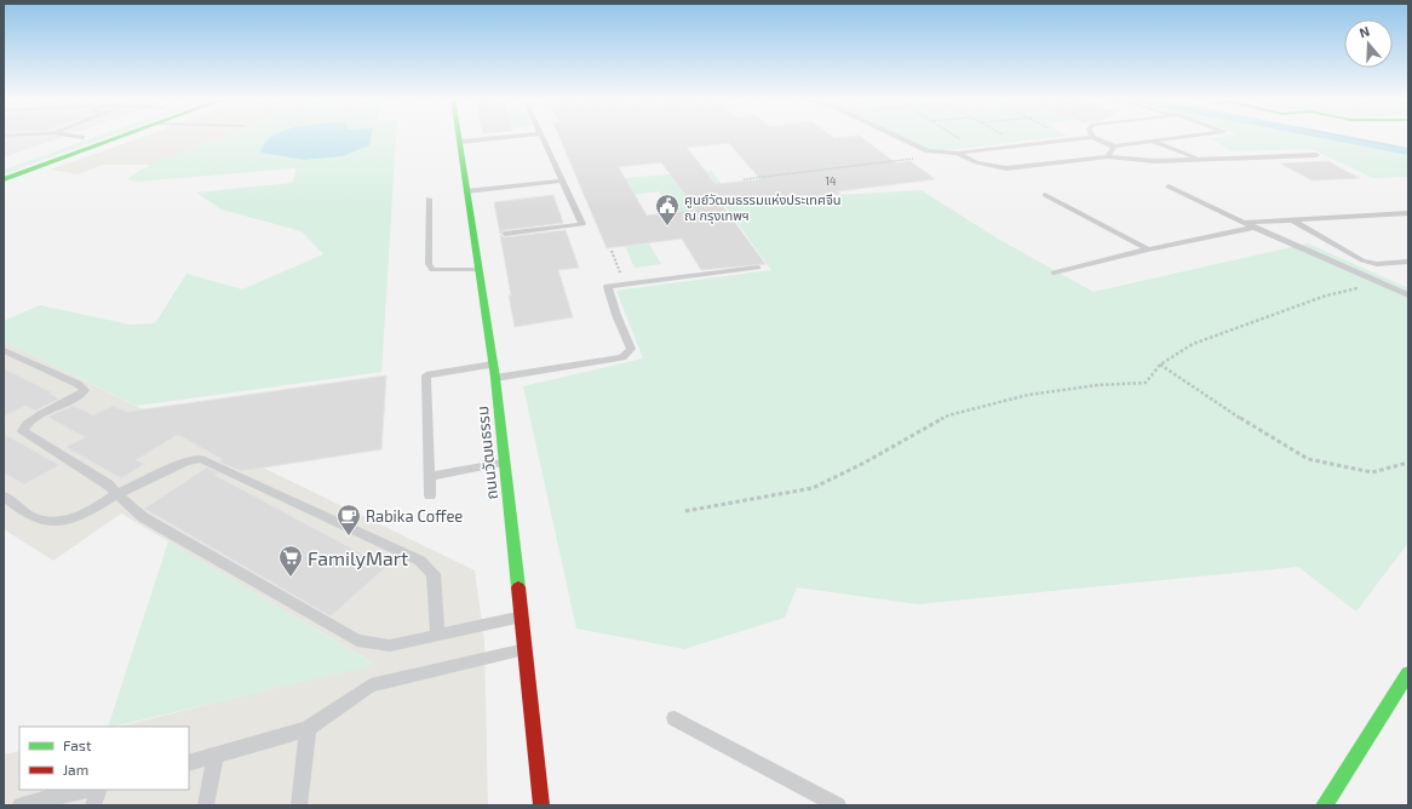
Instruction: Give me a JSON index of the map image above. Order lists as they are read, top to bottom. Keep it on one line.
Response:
{"streets":{"street":["ถนนวัฒนธรรม"]},"places":{"public building":["ศูนย์วัฒนธรรมแห่งประเทศจีน ณ กรุงเทพฯ"],"cafe":["Rabika Coffee"],"supermarket":["FamilyMart"]},"house_numbers":["14"],"legend":["Fast","Jam"],"north":"top"}
